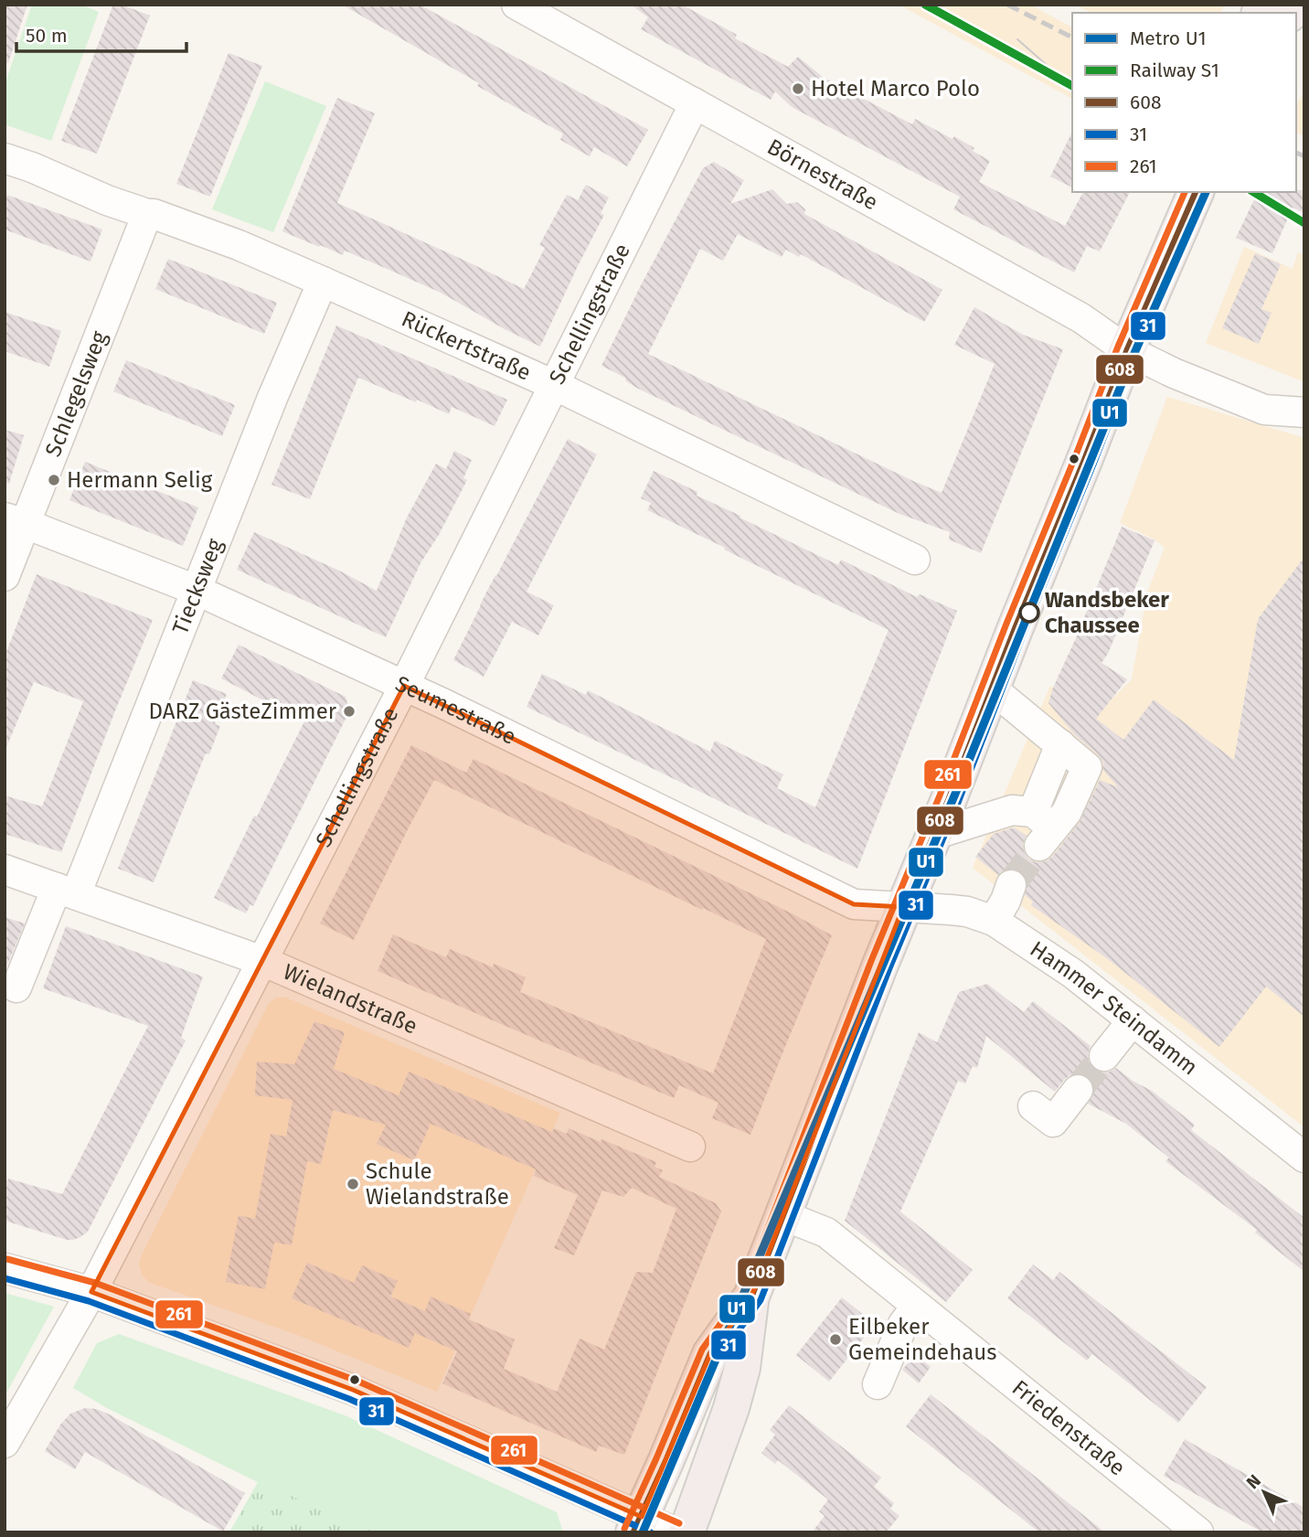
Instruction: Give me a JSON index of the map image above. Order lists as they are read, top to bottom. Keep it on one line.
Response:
{"streets":{"street":["Börnestraße","Schellingstraße","Rückertstraße","Schlegelsweg","Tiecksweg","Seumestraße","Wielandstraße","Hammer Steindamm","Friedenstraße"]},"crossings":[["Börnestraße","Schellingstraße"],["Schellingstraße","Rückertstraße"],["Schellingstraße","Seumestraße"],["Schellingstraße","Wielandstraße"],["Rückertstraße","Schlegelsweg"],["Rückertstraße","Tiecksweg"],["Schlegelsweg","Seumestraße"],["Tiecksweg","Seumestraße"],["Tiecksweg","Wielandstraße"],["Seumestraße","Hammer Steindamm"]],"places":["Hotel Marco Polo","Hermann Selig","Wandsbeker Chaussee","DARZ GästeZimmer","Schule Wielandstraße","Eilbeker Gemeindehaus"],"lines":["rail line S1","metro line U1","transit line 608","transit line 261","transit line 31"],"legend":["Metro U1","Railway S1","608","31","261"],"scale_bar":"50 m","north":"top left"}
